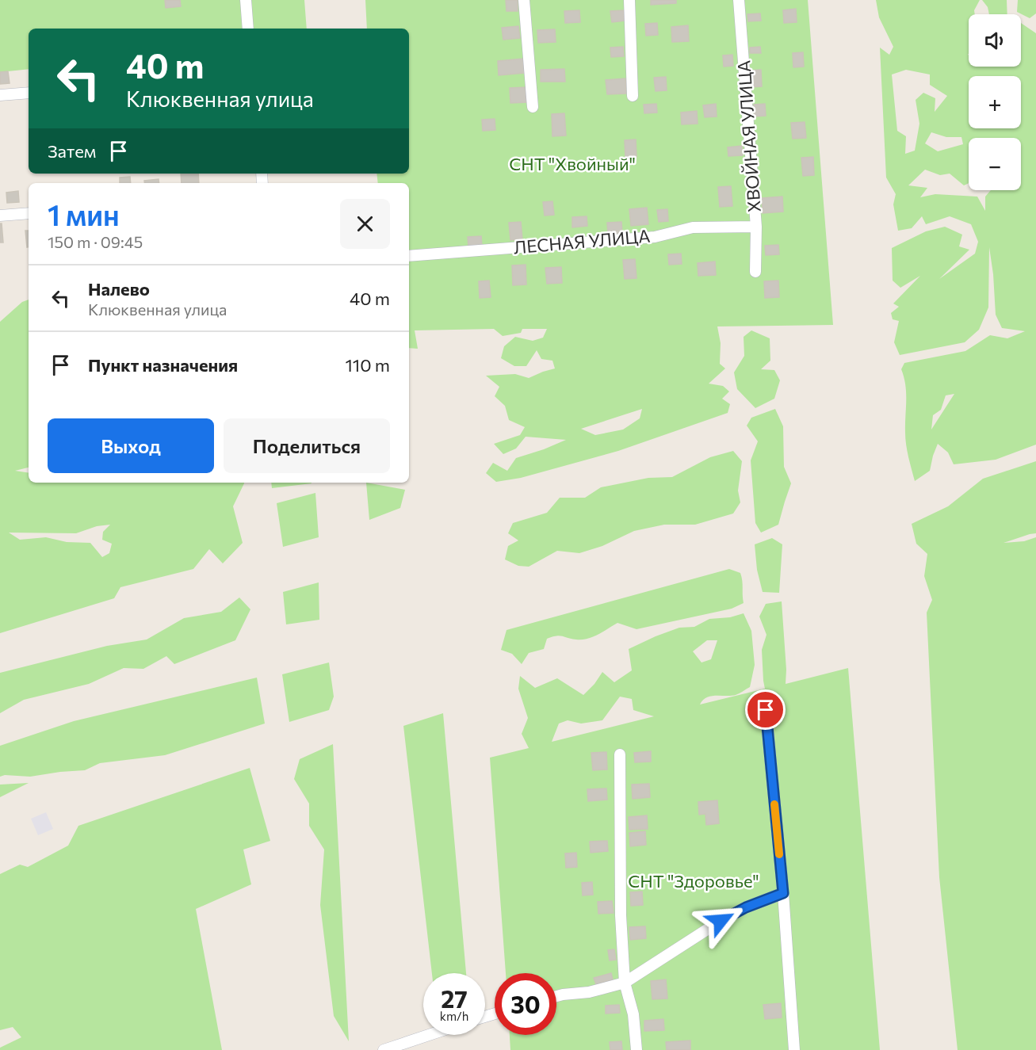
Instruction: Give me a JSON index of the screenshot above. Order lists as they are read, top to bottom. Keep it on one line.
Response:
{"streets":{"street":["ХВОЙНАЯ УЛИЦА","ЛЕСНАЯ УЛИЦА"]},"crossings":[["ХВОЙНАЯ УЛИЦА","ЛЕСНАЯ УЛИЦА"]],"parks":["СНТ \"Хвойный\"","СНТ \"Здоровье\""],"page":{"map_buttons":["+","−"],"turn":["40 m","Клюквенная улица"],"then":"Затем","heading":["1 мин","150 m · 09:45"],"list":[{"name":"Налево","note":"Клюквенная улица","value":"40 m"},{"name":"Пункт назначения","value":"110 m"}],"buttons":["Выход","Поделиться"],"speed":"27 km/h","limit":"30"}}
